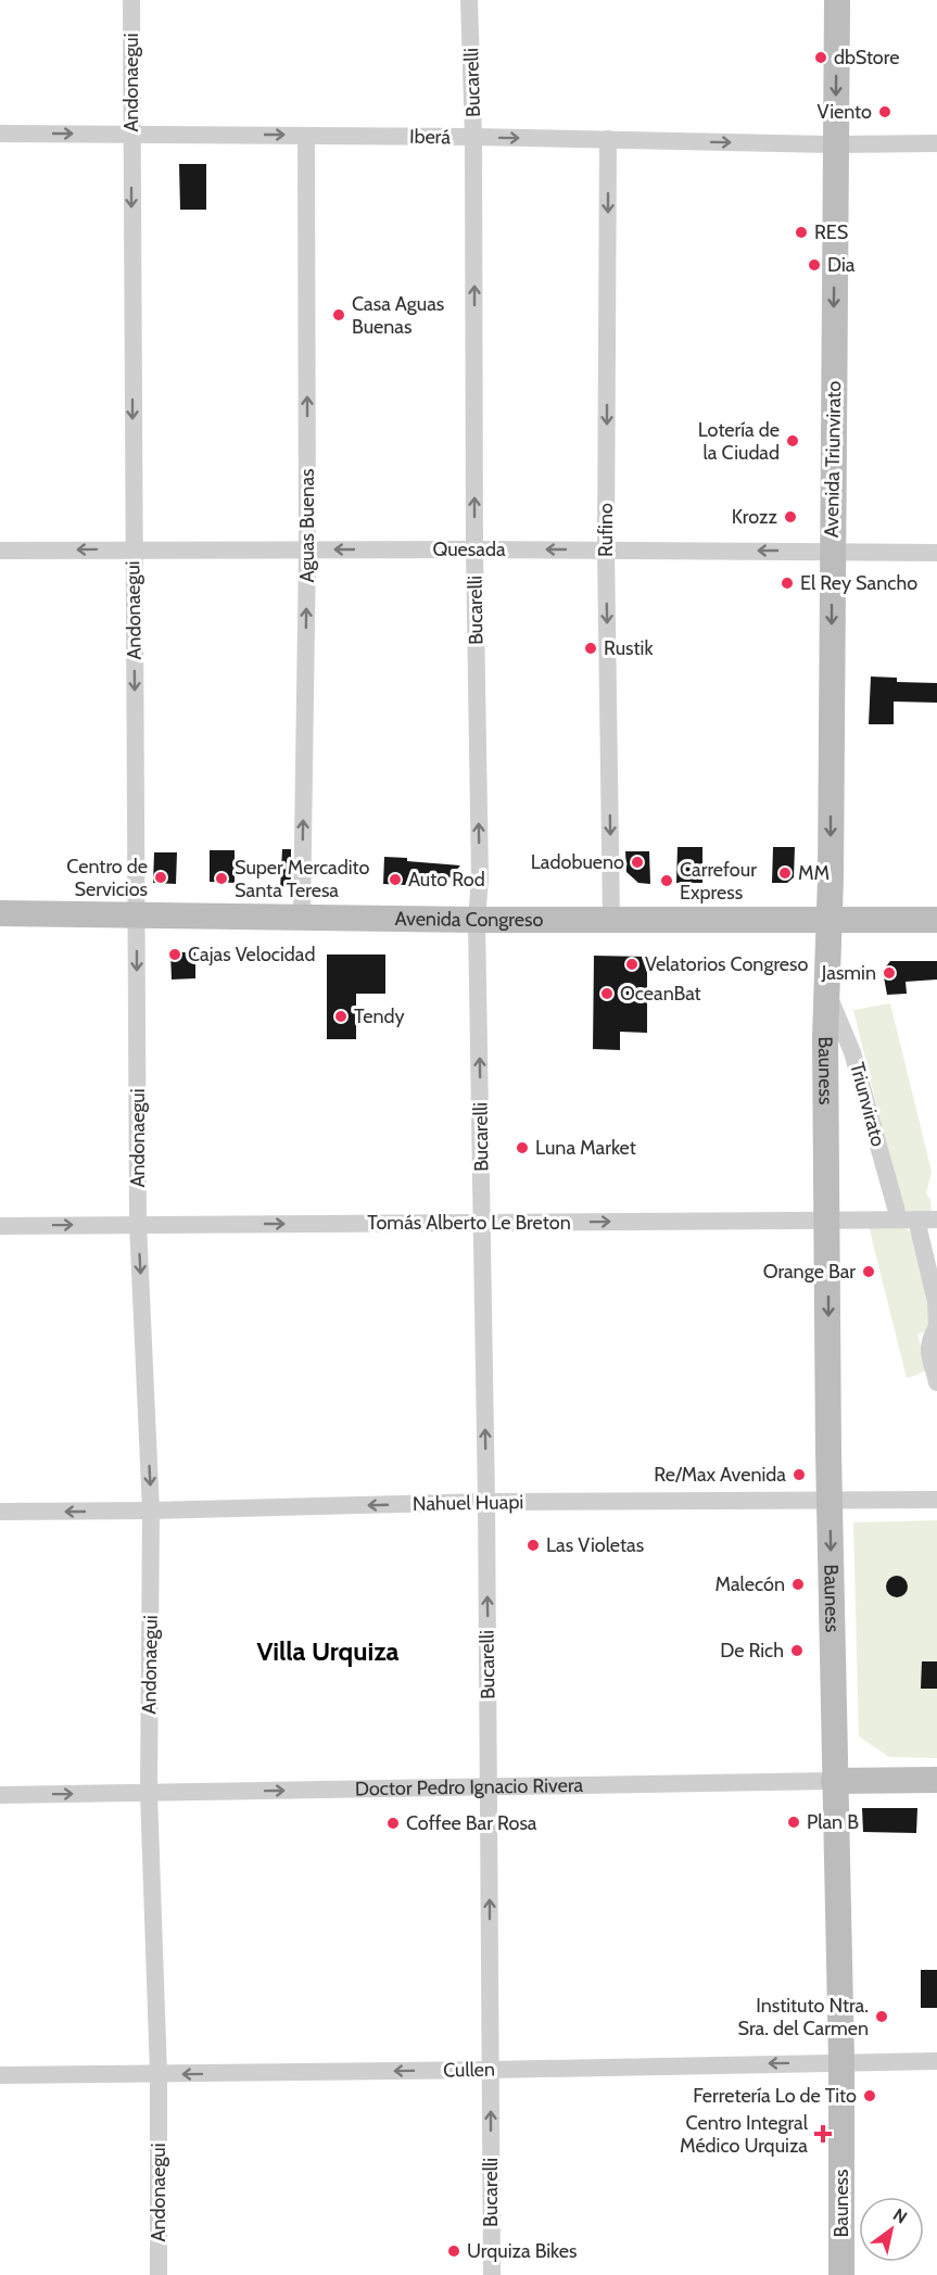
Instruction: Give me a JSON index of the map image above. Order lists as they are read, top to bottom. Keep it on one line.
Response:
{"streets":{"main road":["Avenida Triunvirato","Avenida Congreso","Bauness","Doctor Pedro Ignacio Rivera"],"street":["Andonaegui","Bucarelli","Iberá","Aguas Buenas","Rufino","Quesada","Triunvirato","Tomás Alberto Le Breton","Nahuel Huapi","Cullen"]},"crossings":[["Andonaegui","Iberá"],["Andonaegui","Quesada"],["Andonaegui","Avenida Congreso"],["Andonaegui","Tomás Alberto Le Breton"],["Andonaegui","Nahuel Huapi"],["Andonaegui","Doctor Pedro Ignacio Rivera"],["Andonaegui","Cullen"],["Bucarelli","Iberá"],["Bucarelli","Quesada"],["Bucarelli","Avenida Congreso"],["Bucarelli","Tomás Alberto Le Breton"],["Bucarelli","Nahuel Huapi"],["Bucarelli","Doctor Pedro Ignacio Rivera"],["Bucarelli","Cullen"],["Iberá","Avenida Triunvirato"],["Iberá","Aguas Buenas"],["Iberá","Rufino"],["Avenida Triunvirato","Quesada"],["Avenida Triunvirato","Avenida Congreso"],["Avenida Triunvirato","Bauness"],["Aguas Buenas","Quesada"],["Aguas Buenas","Avenida Congreso"],["Rufino","Quesada"],["Rufino","Avenida Congreso"],["Avenida Congreso","Bauness"],["Bauness","Triunvirato"],["Bauness","Tomás Alberto Le Breton"],["Bauness","Nahuel Huapi"],["Bauness","Doctor Pedro Ignacio Rivera"],["Bauness","Cullen"],["Triunvirato","Tomás Alberto Le Breton"]],"one_way":["Andonaegui","Bucarelli","Iberá","Avenida Triunvirato","Aguas Buenas","Rufino","Quesada","Bauness","Tomás Alberto Le Breton","Nahuel Huapi","Doctor Pedro Ignacio Rivera","Cullen"],"districts":["Villa Urquiza"],"places":{"other":["dbStore","Viento","RES","Dia","Casa Aguas Buenas","Lotería de la Ciudad","Krozz","El Rey Sancho","Rustik","Ladobueno","MM","Centro de Servicios","Super Mercadito Santa Teresa","Auto Rod","Carrefour Express","Cajas Velocidad","Velatorios Congreso","Jasmin","OceanBat","Tendy","Luna Market","Orange Bar","Re/Max Avenida","Las Violetas","Malecón","De Rich","Plan B","Coffee Bar Rosa","Instituto Ntra. Sra. del Carmen","Ferretería Lo de Tito","Urquiza Bikes"],"health":["Centro Integral Médico Urquiza"]},"north":"top right"}
